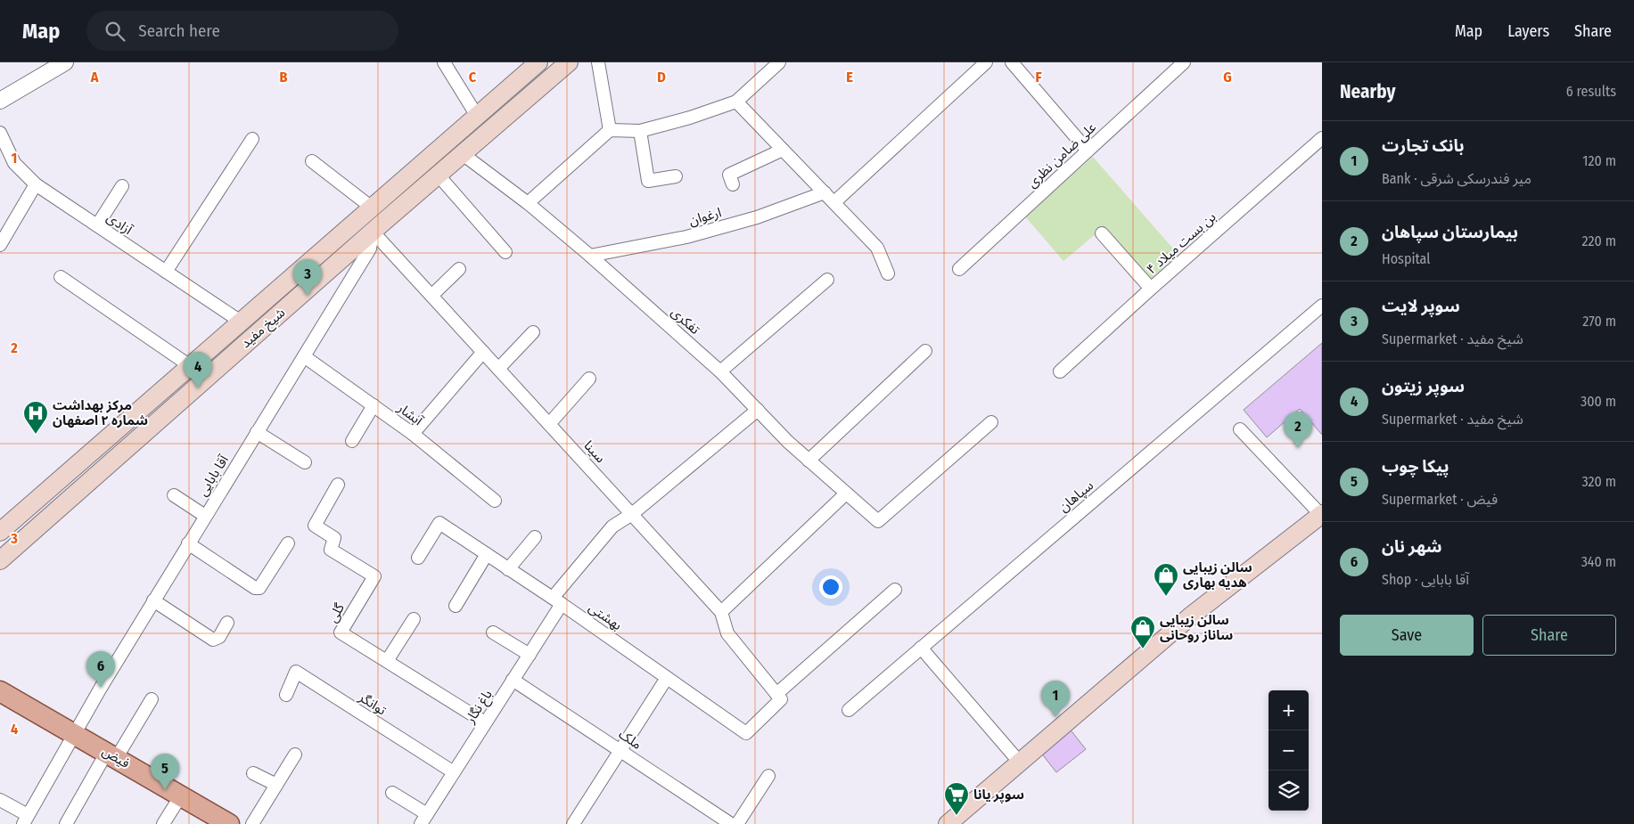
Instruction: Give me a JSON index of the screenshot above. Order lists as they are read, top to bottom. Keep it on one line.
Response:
{"streets":{"main road":["شیخ مفید","فیض"],"street":["علی ضامن نظری","ارغوان","آزادی","بن بست میلاد ۴","تفکری","آبشار","سینا","آقا بابایی","سپاهان","گلی","بهشتی","توانگر","باغ نگار","ملک"]},"crossings":[["ارغوان","تفکری"],["آزادی","شیخ مفید"],["تفکری","شیخ مفید"],["تفکری","باغ نگار"],["شیخ مفید","سینا"],["شیخ مفید","آقا بابایی"],["آبشار","آقا بابایی"],["سینا","آقا بابایی"],["سینا","بهشتی"],["سینا","باغ نگار"],["آقا بابایی","فیض"],["گلی","باغ نگار"],["بهشتی","باغ نگار"],["توانگر","باغ نگار"],["باغ نگار","ملک"]],"places":{"hospital":["مرکز بهداشت شماره ۲ اصفهان"],"shop":["سالن زیبایی هدیه بهاری","سالن زیبایی ساناز روحانی"],"supermarket":["سوپر یانا"]},"page":{"header":"Map","search":"Search here","nav":["Map","Layers","Share"],"heading":["Nearby","6 results"],"list":[{"mark":"1","name":"بانک تجارت","note":"Bank · میر فندرسکی شرقی","value":"120 m"},{"mark":"2","name":"بیمارستان سپاهان","note":"Hospital","value":"220 m"},{"mark":"3","name":"سوپر لایت","note":"Supermarket · شیخ مفید","value":"270 m"},{"mark":"4","name":"سوپر زیتون","note":"Supermarket · شیخ مفید","value":"300 m"},{"mark":"5","name":"پیکا چوب","note":"Supermarket · فیض","value":"320 m"},{"mark":"6","name":"شهر نان","note":"Shop · آقا بابایی","value":"340 m"}],"pins":["3","4","2","6","1","5"],"buttons":["Save","Share"],"map_buttons":["+","−"]},"grid":{"columns":["A","B","C","D","E","F","G"],"rows":["1","2","3","4"]}}
